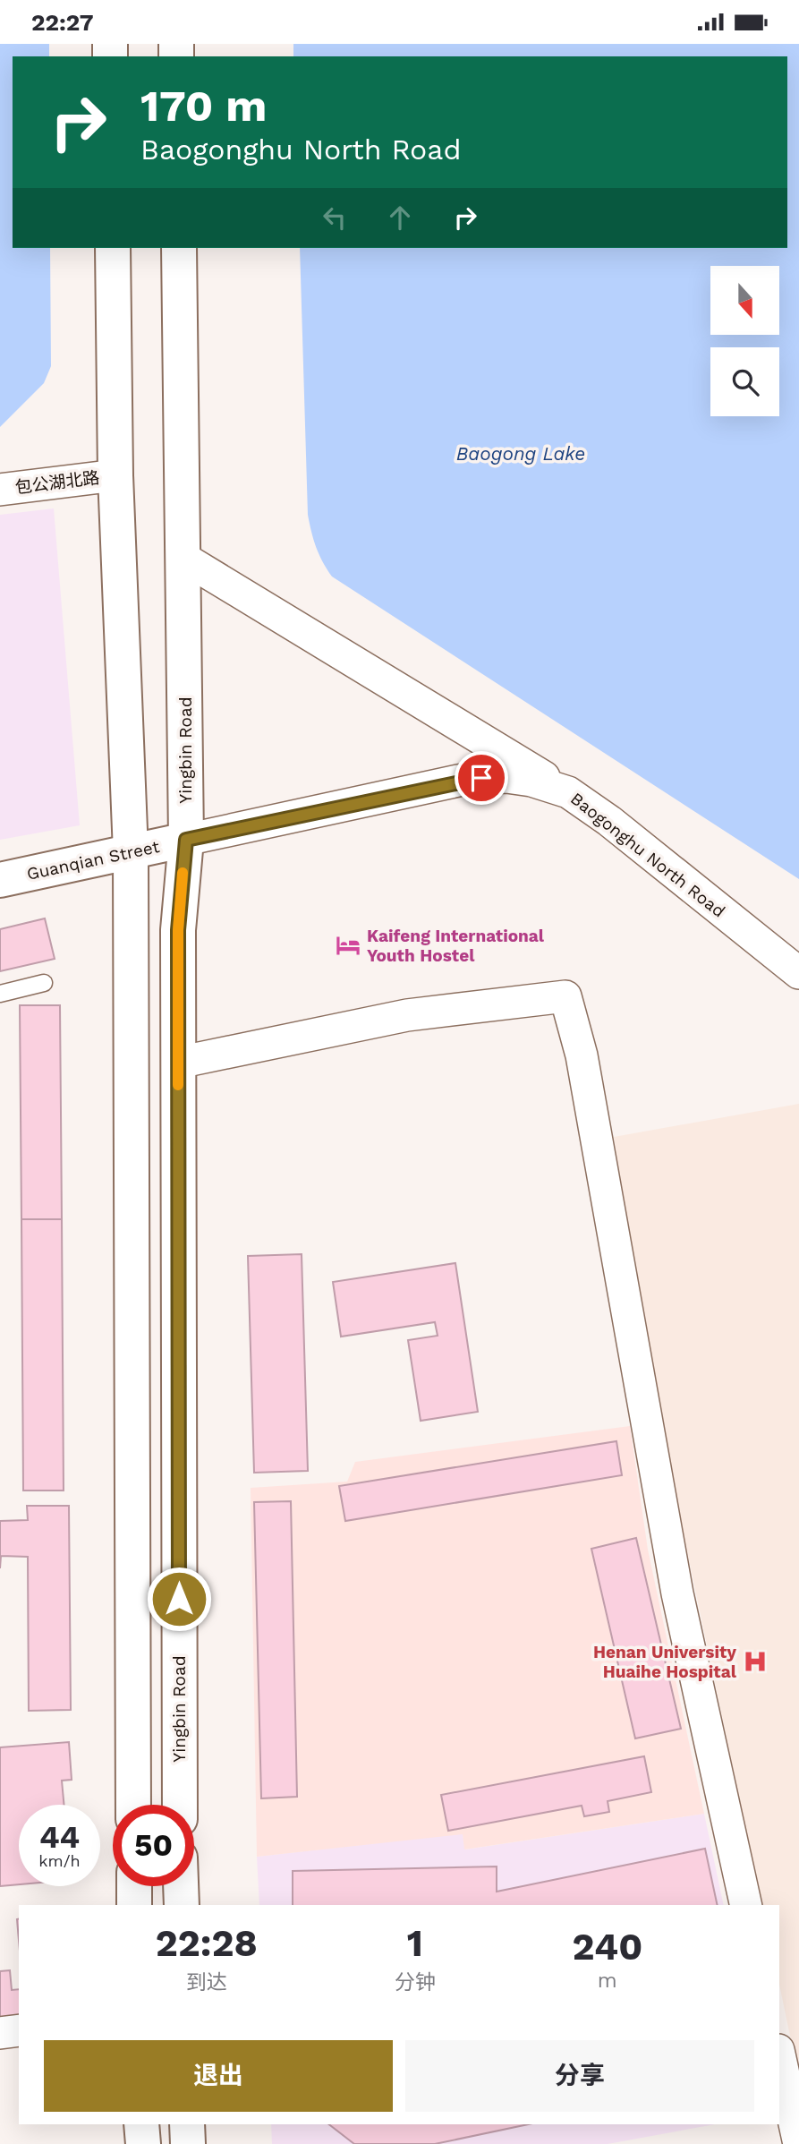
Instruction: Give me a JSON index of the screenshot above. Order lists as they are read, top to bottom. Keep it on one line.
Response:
{"streets":{"main road":["Yingbin Road","Guanqian Street"],"street":["包公湖北路","Baogonghu North Road"]},"crossings":[["Yingbin Road","Baogonghu North Road"],["Yingbin Road","Guanqian Street"],["Baogonghu North Road","Guanqian Street"]],"water":["Baogong Lake"],"places":{"hotel":["Kaifeng International Youth Hostel"],"hospital":["Henan University Huaihe Hospital"]},"north":"bottom","page":{"status":"22:27","turn":["170 m","Baogonghu North Road"],"speed":"44 km/h","limit":"50","eta":["22:28","到达","1","分钟","240","m"],"buttons":["退出","分享"]}}
